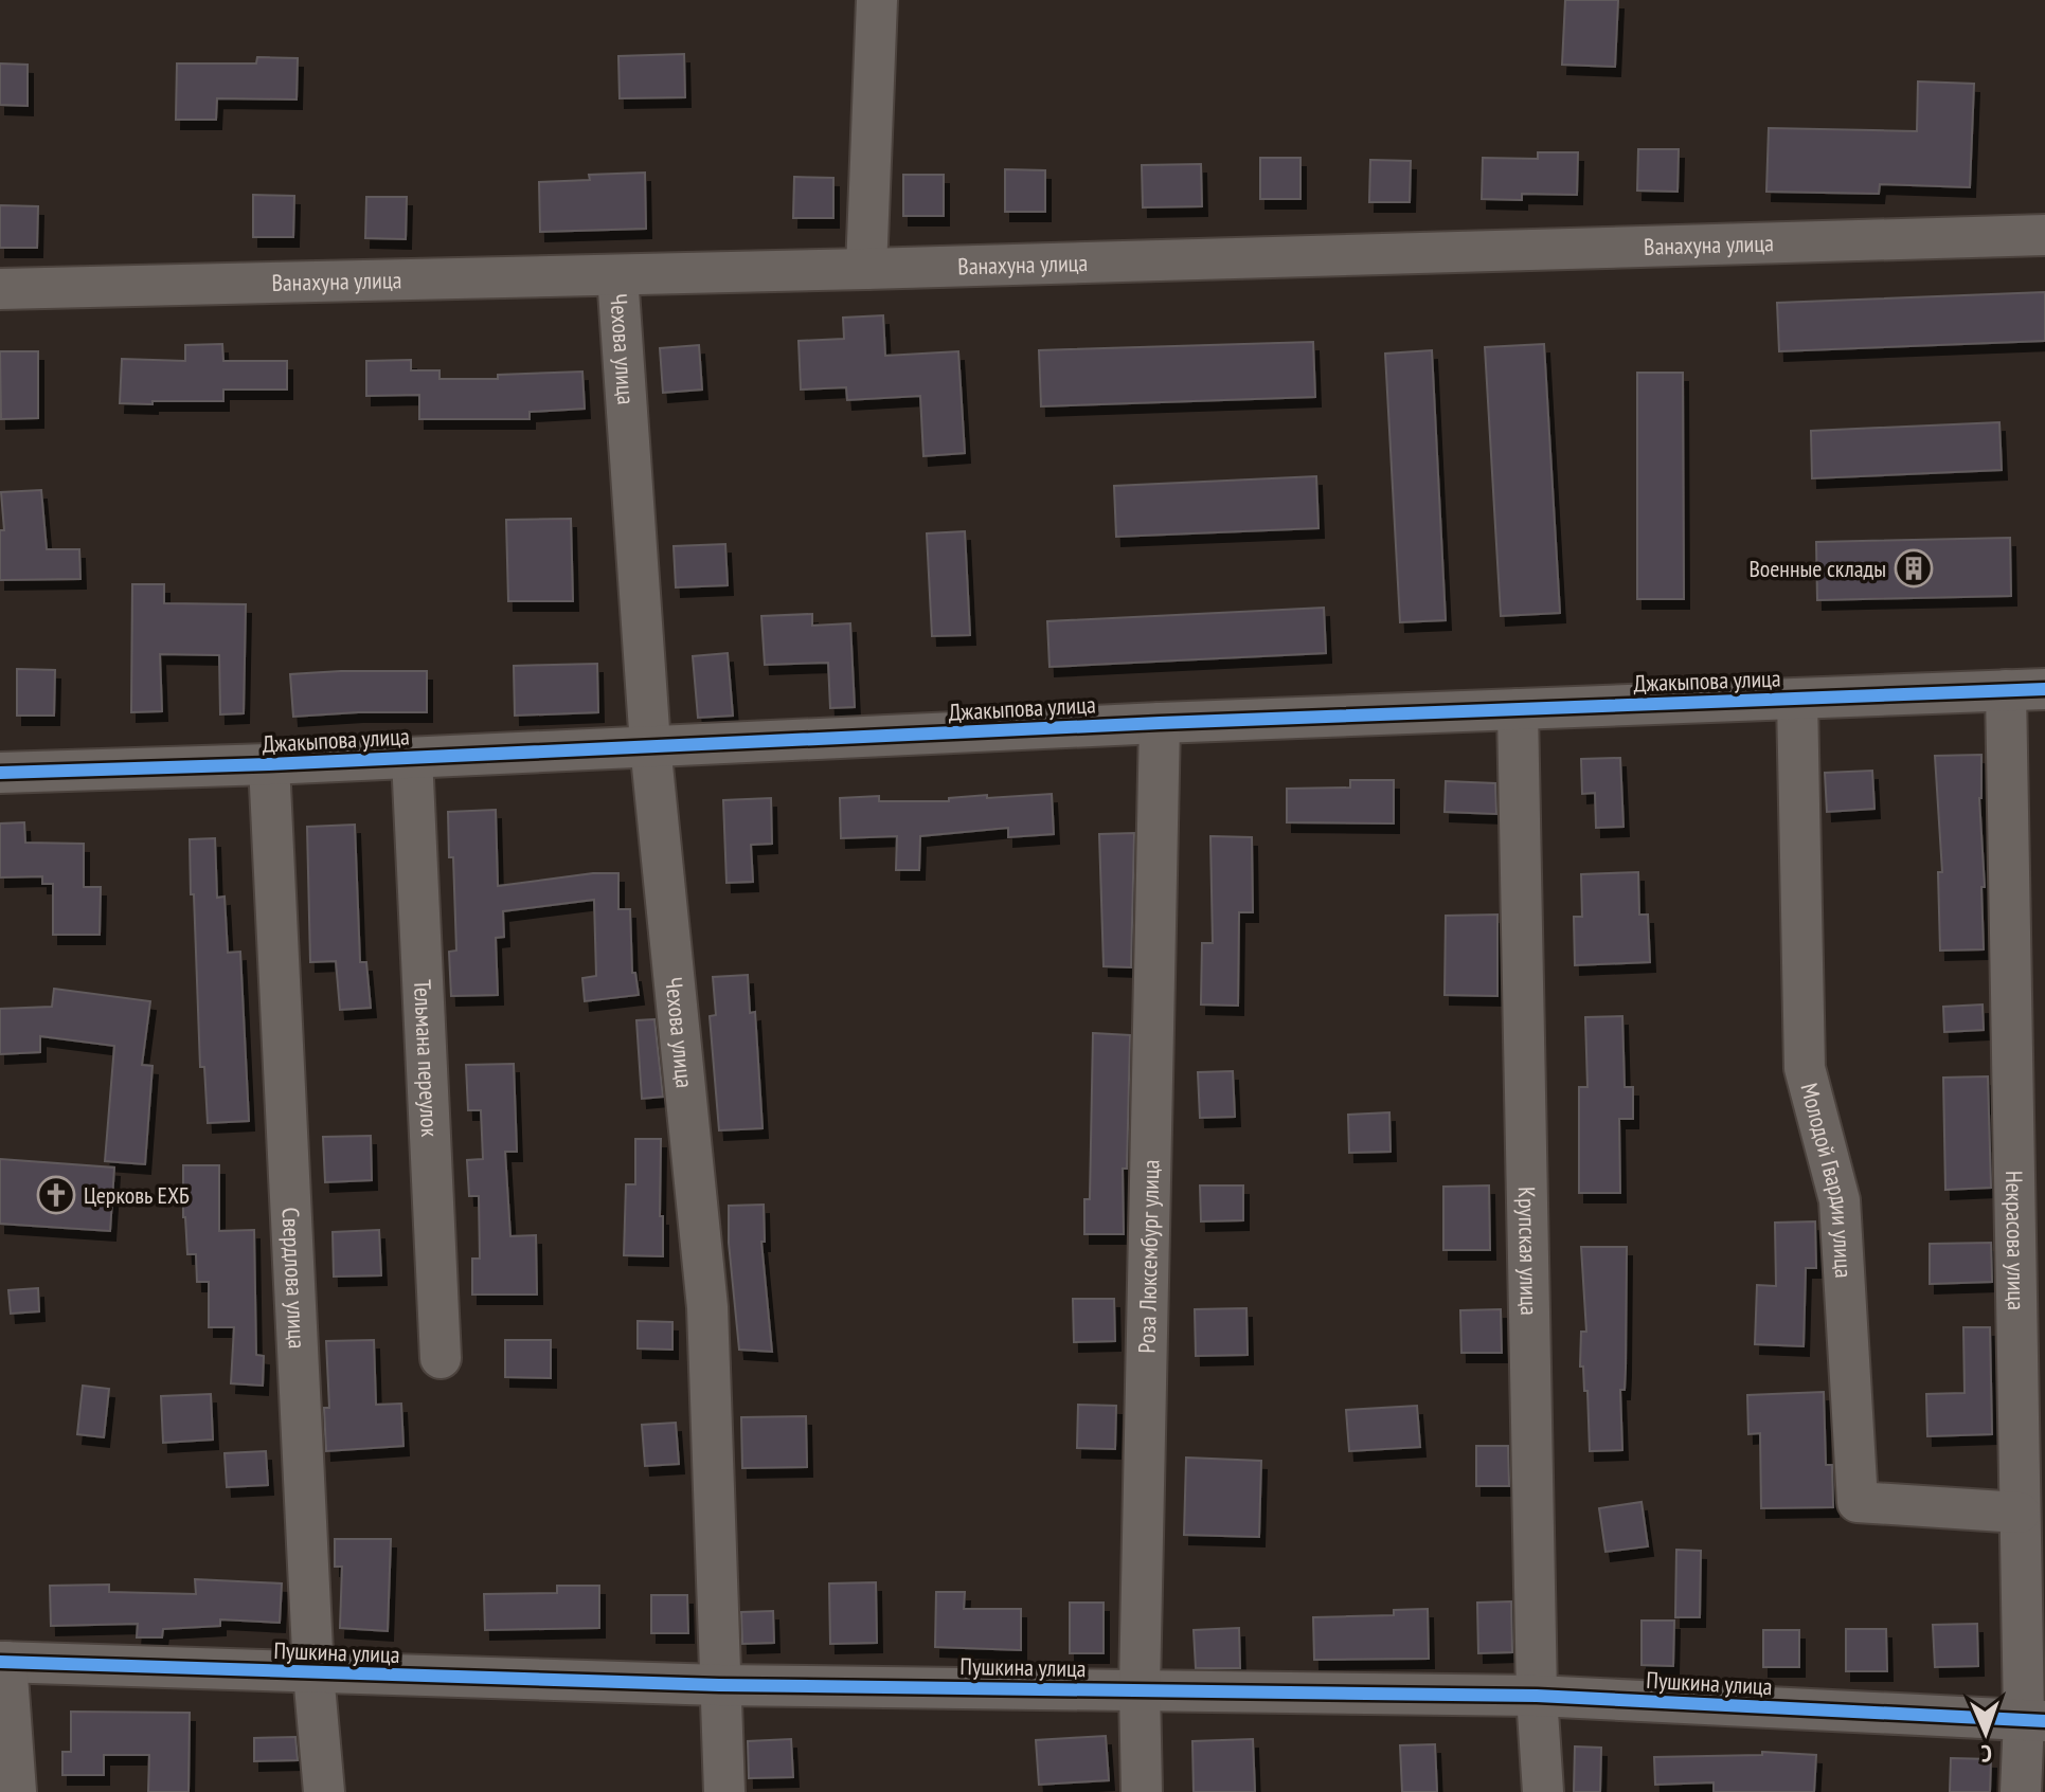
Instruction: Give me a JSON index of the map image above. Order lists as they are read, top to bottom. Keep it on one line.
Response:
{"streets":{"street":["Ванахуна улица","Чехова улица","Джакыпова улица","Тельмана переулок","Молодой Гвардии улица","Некрасова улица","Крупская улица","Роза Люксембург улица","Свердлова улица","Пушкина улица"]},"crossings":[["Ванахуна улица","Чехова улица"],["Чехова улица","Джакыпова улица"],["Чехова улица","Пушкина улица"],["Джакыпова улица","Тельмана переулок"],["Джакыпова улица","Молодой Гвардии улица"],["Джакыпова улица","Некрасова улица"],["Джакыпова улица","Крупская улица"],["Джакыпова улица","Роза Люксембург улица"],["Джакыпова улица","Свердлова улица"],["Молодой Гвардии улица","Некрасова улица"],["Некрасова улица","Пушкина улица"],["Крупская улица","Пушкина улица"],["Роза Люксембург улица","Пушкина улица"],["Свердлова улица","Пушкина улица"]],"places":{"building":["Военные склады"],"church":["Церковь ЕХБ"]},"north":"bottom"}
